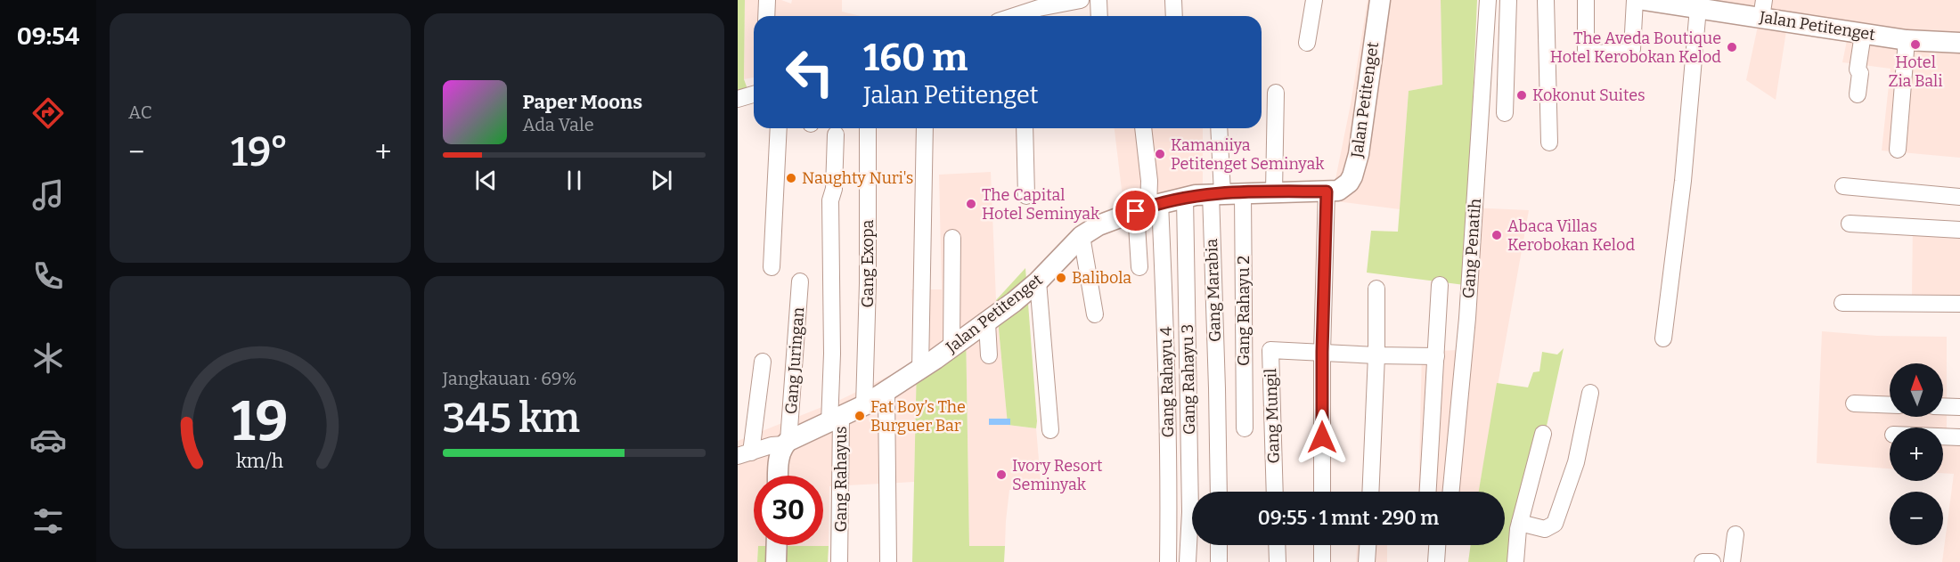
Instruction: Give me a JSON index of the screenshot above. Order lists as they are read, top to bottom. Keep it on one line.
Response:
{"streets":{"main road":["Jalan Petitenget"],"street":["Gang Penatih","Gang Exopa","Gang Marabia","Gang Rahayu 2","Gang Juringan","Gang Rahayu 3","Gang Rahayu 4","Gang Mungil","Gang Rahayus"]},"crossings":[["Jalan Petitenget","Gang Exopa"],["Jalan Petitenget","Gang Marabia"],["Jalan Petitenget","Gang Rahayu 2"],["Jalan Petitenget","Gang Juringan"],["Jalan Petitenget","Gang Rahayu 3"],["Jalan Petitenget","Gang Rahayu 4"],["Jalan Petitenget","Gang Rahayus"],["Gang Marabia","Gang Rahayu 3"]],"places":["Hotel Zia Bali","The Aveda Boutique Hotel Kerobokan Kelod","Kokonut Suites","Kamaniiya Petitenget Seminyak","Naughty Nuri's","The Capital Hotel Seminyak","Abaca Villas Kerobokan Kelod","Balibola","Fat Boy’s The Burguer Bar","Ivory Resort Seminyak"],"north":"top","page":{"tabs":"09:54","tile":["AC",["Jangkauan · 69%","345 km"]],"turn":["160 m","Jalan Petitenget"],"song":["Paper Moons","Ada Vale"],"heat":["−","19°","+"],"map_buttons":["+","−"],"limit":"30","trip":"09:55 · 1 mnt · 290 m","gauge":["19","km/h"]}}
